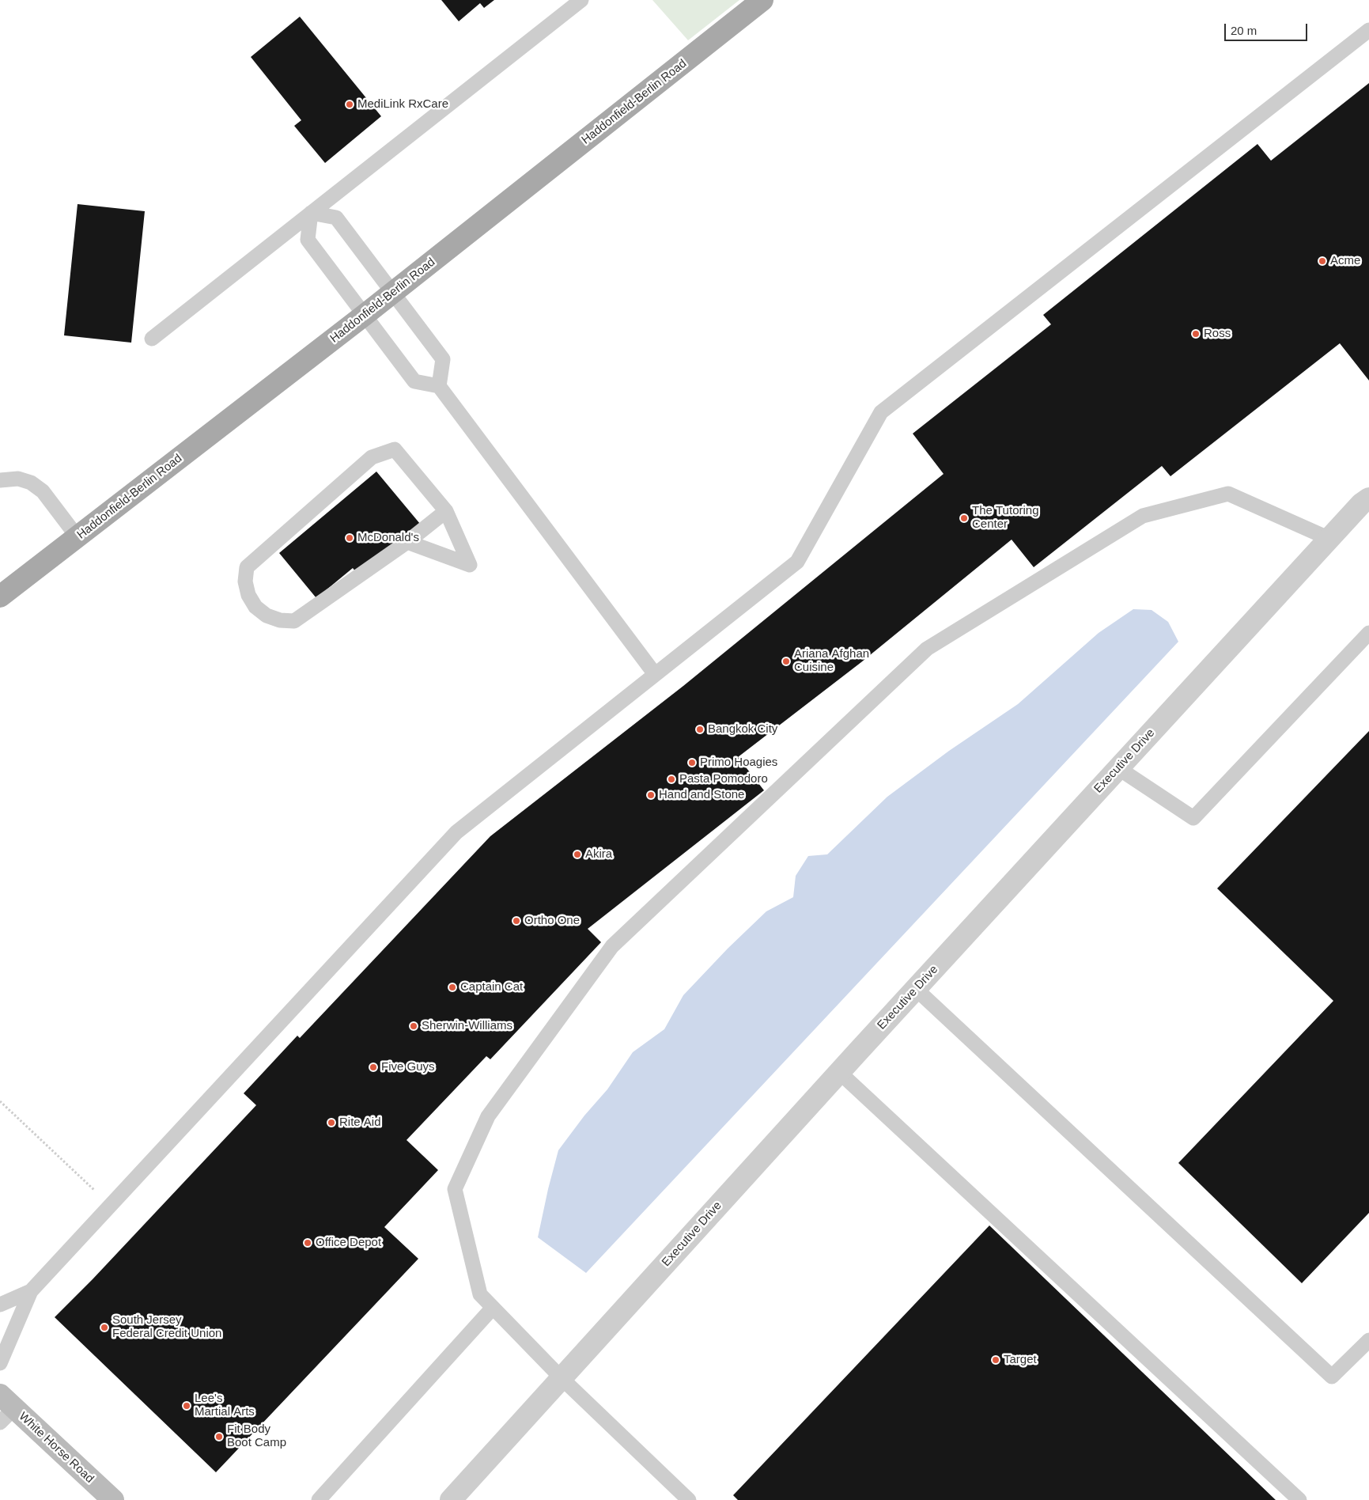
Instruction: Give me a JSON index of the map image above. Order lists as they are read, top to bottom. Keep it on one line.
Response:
{"streets":{"main road":["Haddonfield-Berlin Road","White Horse Road"],"street":["Executive Drive"]},"places":["MediLink RxCare","Acme","Ross","The Tutoring Center","McDonald's","Ariana Afghan Cuisine","Bangkok City","Primo Hoagies","Pasta Pomodoro","Hand and Stone","Akira","Ortho One","Captain Cat","Sherwin-Williams","Five Guys","Rite Aid","Office Depot","South Jersey Federal Credit Union","Target","Lee's Martial Arts","Fit Body Boot Camp"],"scale_bar":"20 m"}
